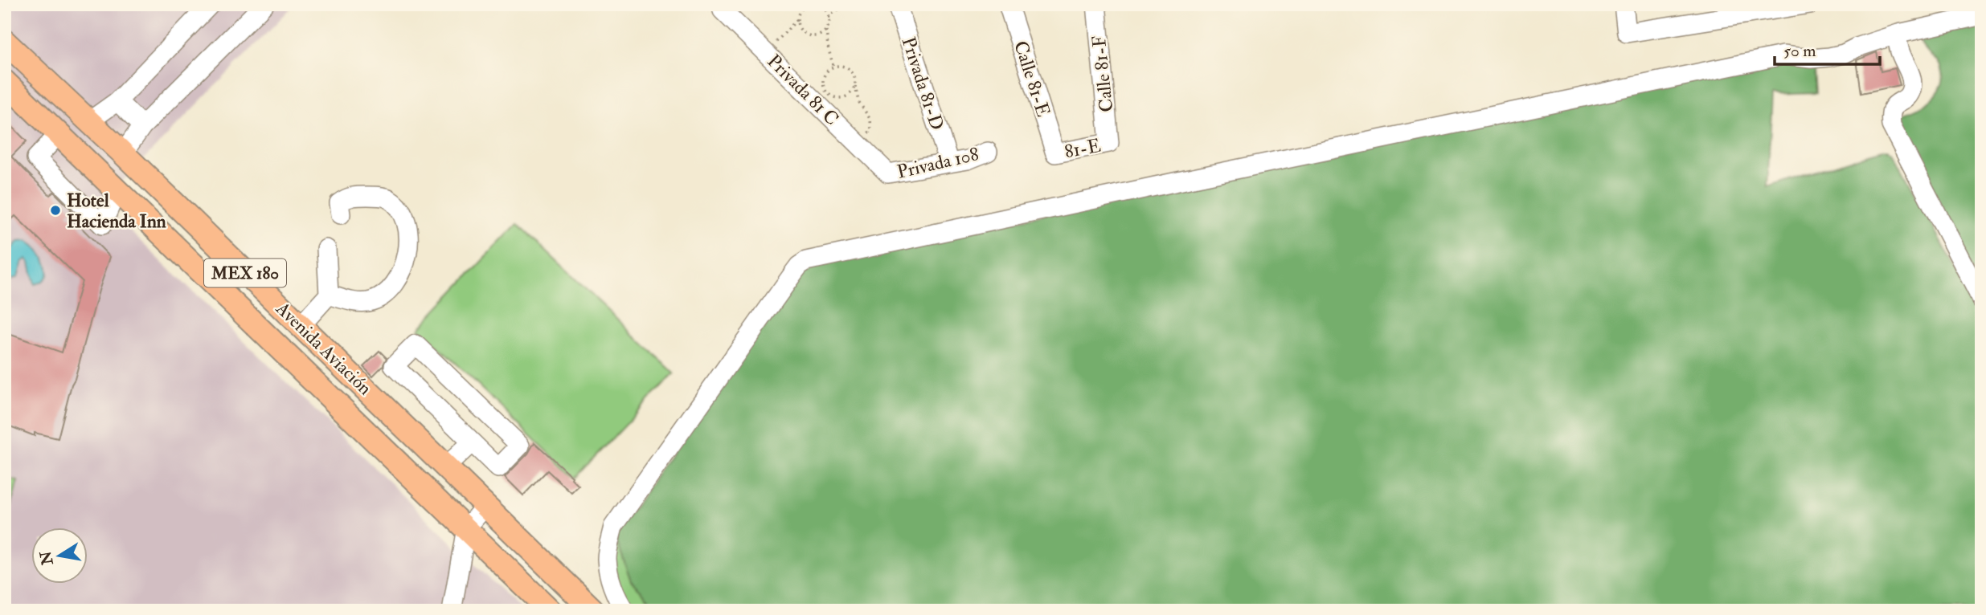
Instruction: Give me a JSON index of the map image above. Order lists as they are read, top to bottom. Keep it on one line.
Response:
{"streets":{"main road":["MEX 180","Avenida Aviación"],"street":["Calle 81-F","Calle 81-E","Privada 81-D","Privada 81 C","81-E","Privada 108"]},"crossings":[["Calle 81-F","81-E"],["Calle 81-E","81-E"],["Privada 81-D","Privada 108"],["Privada 81 C","Privada 108"]],"places":["Hotel Hacienda Inn"],"scale_bar":"50 m","north":"left"}
